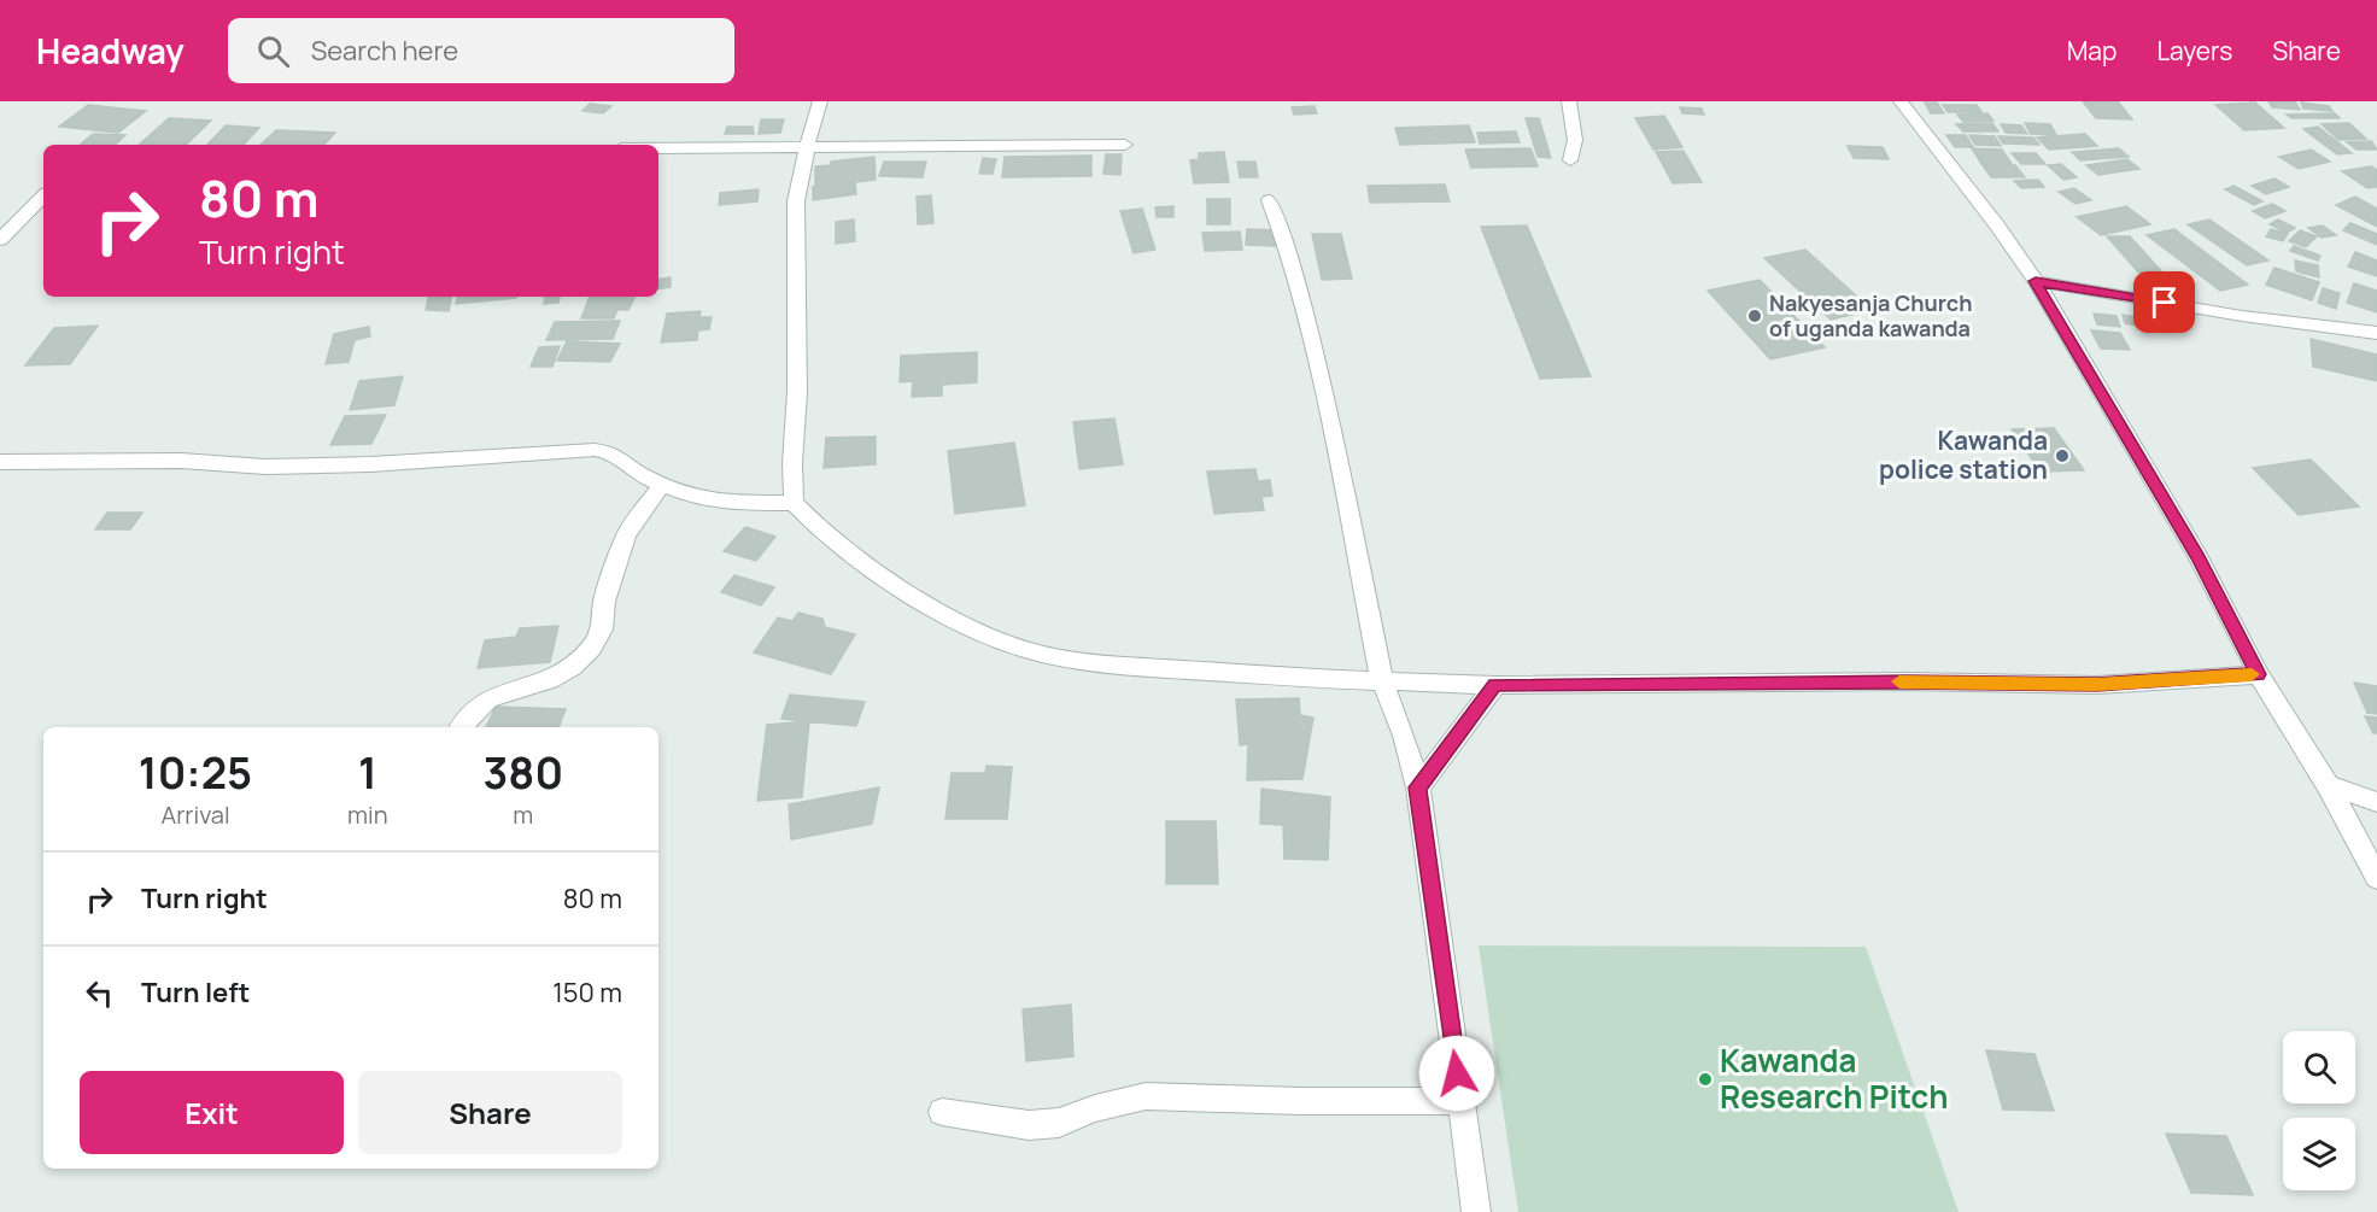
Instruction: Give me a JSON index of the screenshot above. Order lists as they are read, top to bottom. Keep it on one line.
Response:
{"places":["Nakyesanja Church of uganda kawanda","Kawanda police station","Kawanda Research Pitch"],"page":{"header":"Headway","search":"Search here","nav":["Map","Layers","Share"],"turn":["80 m","Turn right"],"eta":["10:25","Arrival","1","min","380","m"],"list":[{"name":"Turn right","value":"80 m"},{"name":"Turn left","value":"150 m"}],"buttons":["Exit","Share"]}}
